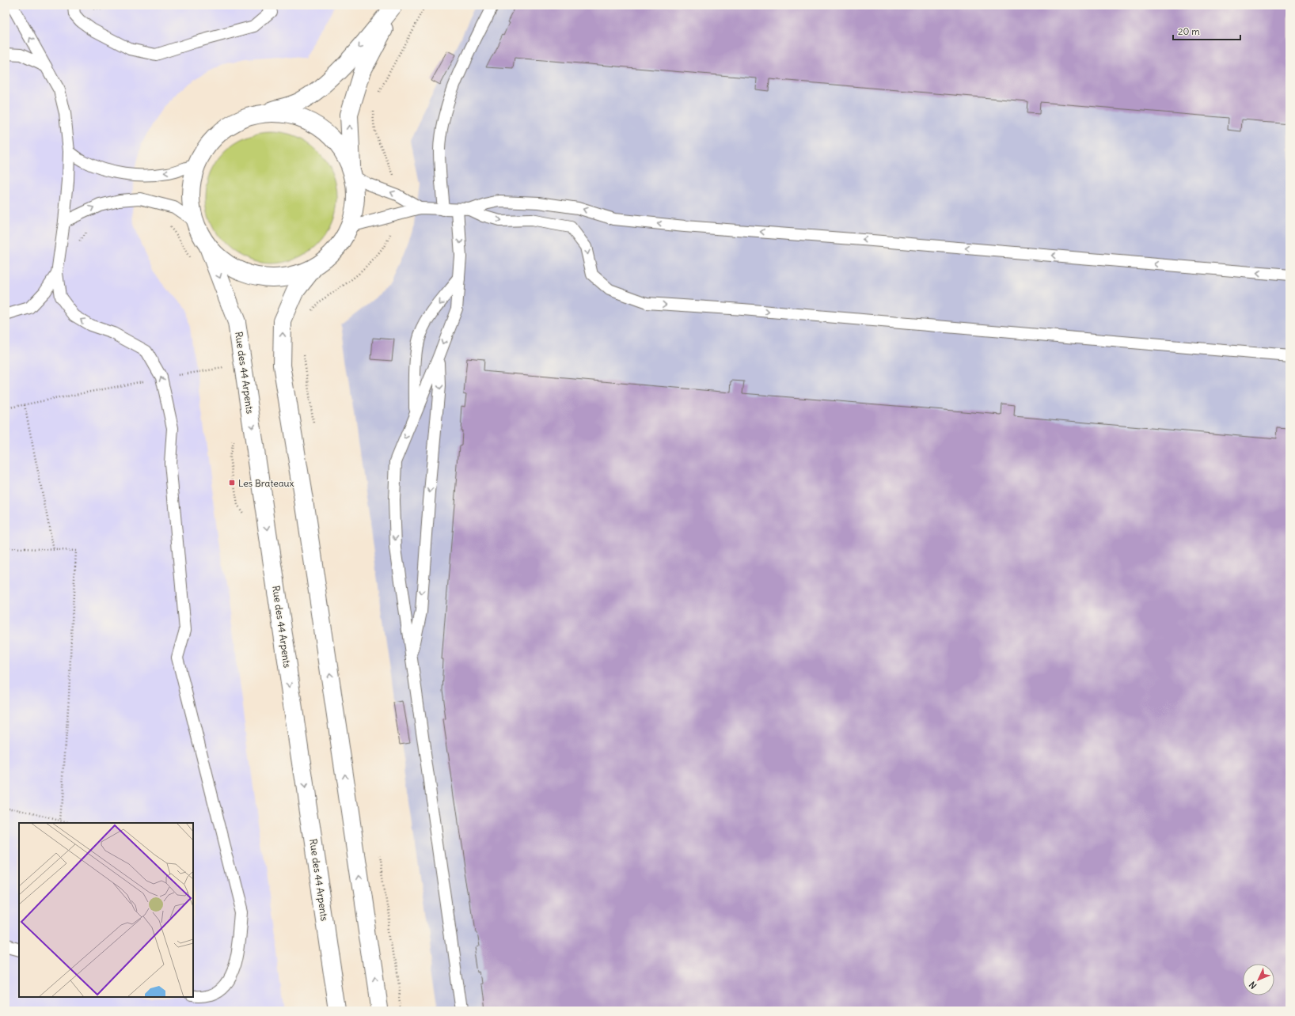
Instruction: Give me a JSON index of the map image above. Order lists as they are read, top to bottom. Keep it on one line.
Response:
{"streets":{"street":["Rue des 44 Arpents"]},"places":{"transit":["Les Brateaux"]},"scale_bar":"20 m","north":"bottom left"}
